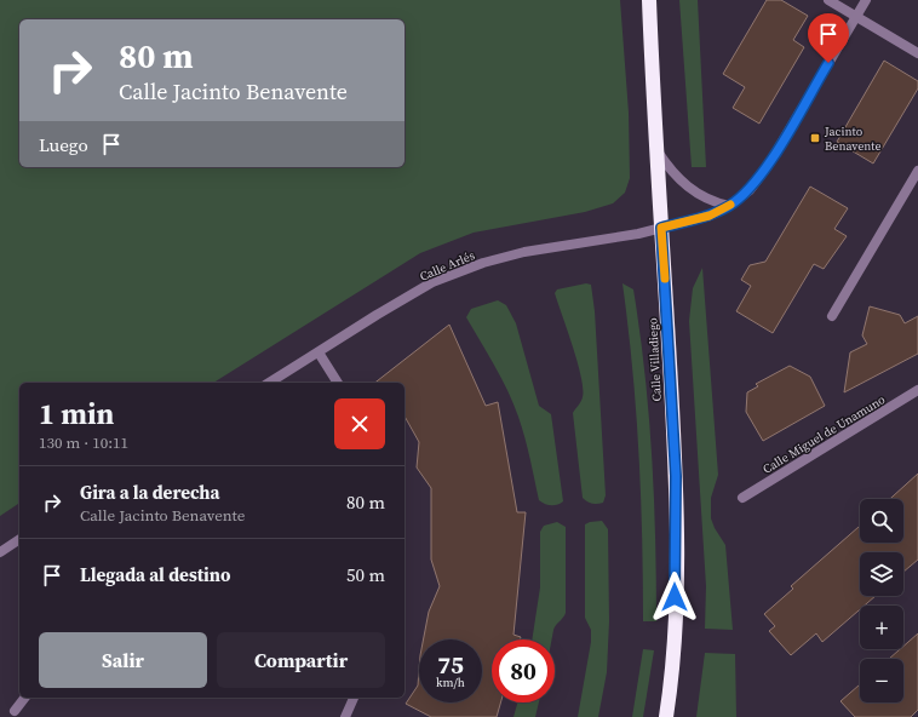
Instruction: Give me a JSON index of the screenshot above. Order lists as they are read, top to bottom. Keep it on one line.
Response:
{"streets":{"highway":["Calle Villadiego"],"street":["Calle Arlés","Calle Miguel de Unamuno"]},"crossings":[["Calle Arlés","Calle Villadiego"]],"places":{"transit":["Jacinto Benavente"]},"page":{"turn":["80 m","Calle Jacinto Benavente"],"then":"Luego","heading":["1 min","130 m · 10:11"],"list":[{"name":"Gira a la derecha","note":"Calle Jacinto Benavente","value":"80 m"},{"name":"Llegada al destino","value":"50 m"}],"map_buttons":["+","−"],"buttons":["Salir","Compartir"],"speed":"75 km/h","limit":"80"}}
